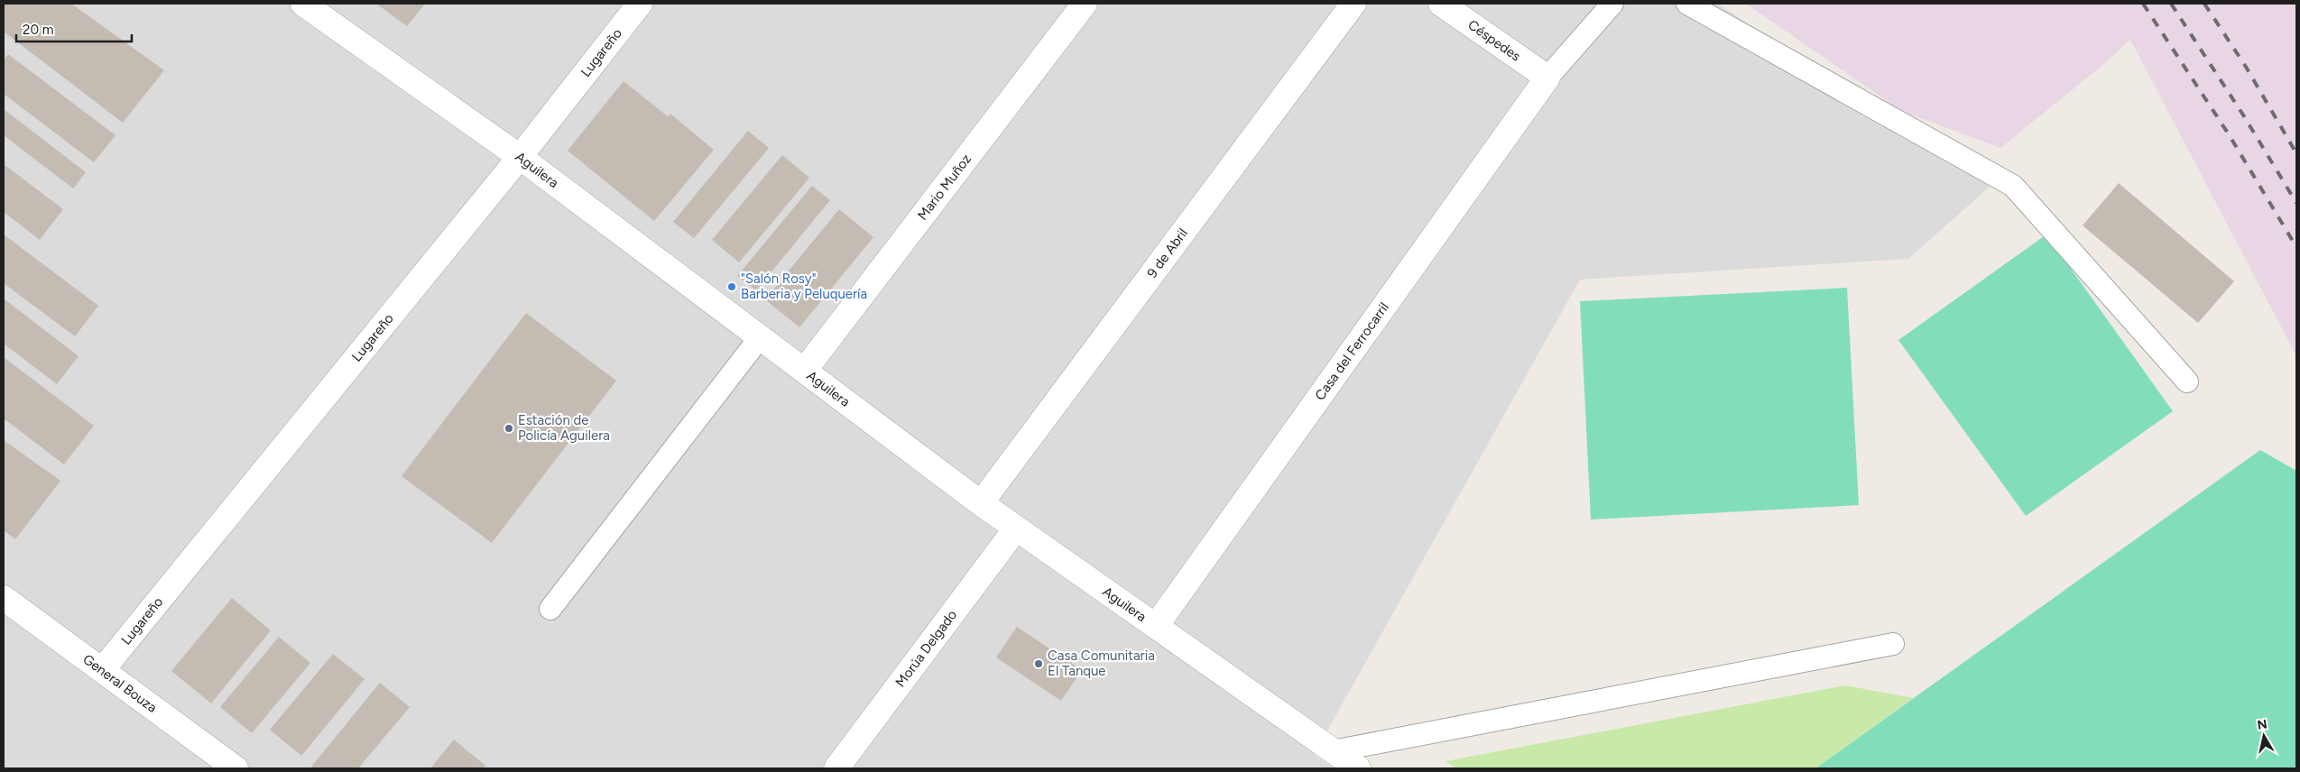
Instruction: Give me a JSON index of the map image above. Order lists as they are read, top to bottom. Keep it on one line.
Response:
{"streets":{"street":["Céspedes","Lugareño","Aguilera","Mario Muñoz","9 de Abril","Casa del Ferrocarril","Morúa Delgado","General Bouza"]},"crossings":[["Céspedes","Casa del Ferrocarril"],["Lugareño","Aguilera"],["Lugareño","General Bouza"],["Aguilera","Mario Muñoz"],["Aguilera","9 de Abril"],["Aguilera","Casa del Ferrocarril"],["Aguilera","Morúa Delgado"]],"places":["\"Salón Rosy\" Barberia y Peluquería","Estación de Policía Aguilera","Casa Comunitaria El Tanque"],"scale_bar":"20 m","north":"top"}
